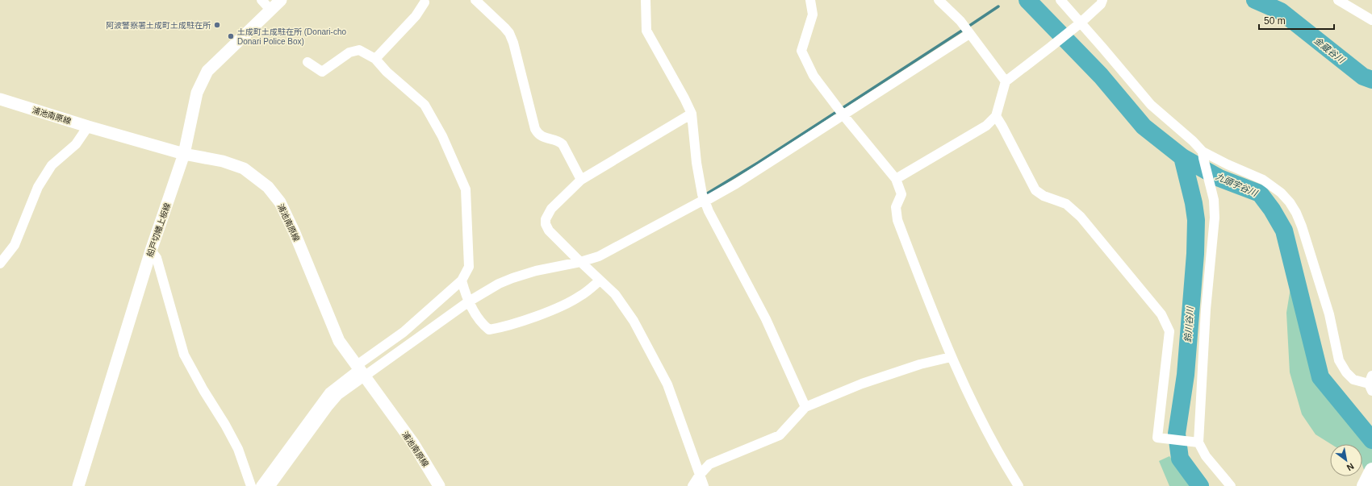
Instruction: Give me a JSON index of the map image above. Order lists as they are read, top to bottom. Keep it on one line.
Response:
{"streets":{"main road":["浦池南原線","船戸切幡上板線"]},"crossings":[["浦池南原線","船戸切幡上板線"]],"water":["金蔵谷川","九頭宇谷川","鈴川谷川"],"places":["阿波警察署土成町土成駐在所","土成町土成駐在所 (Donari-cho Donari Police Box)"],"scale_bar":"50 m","north":"bottom right"}
